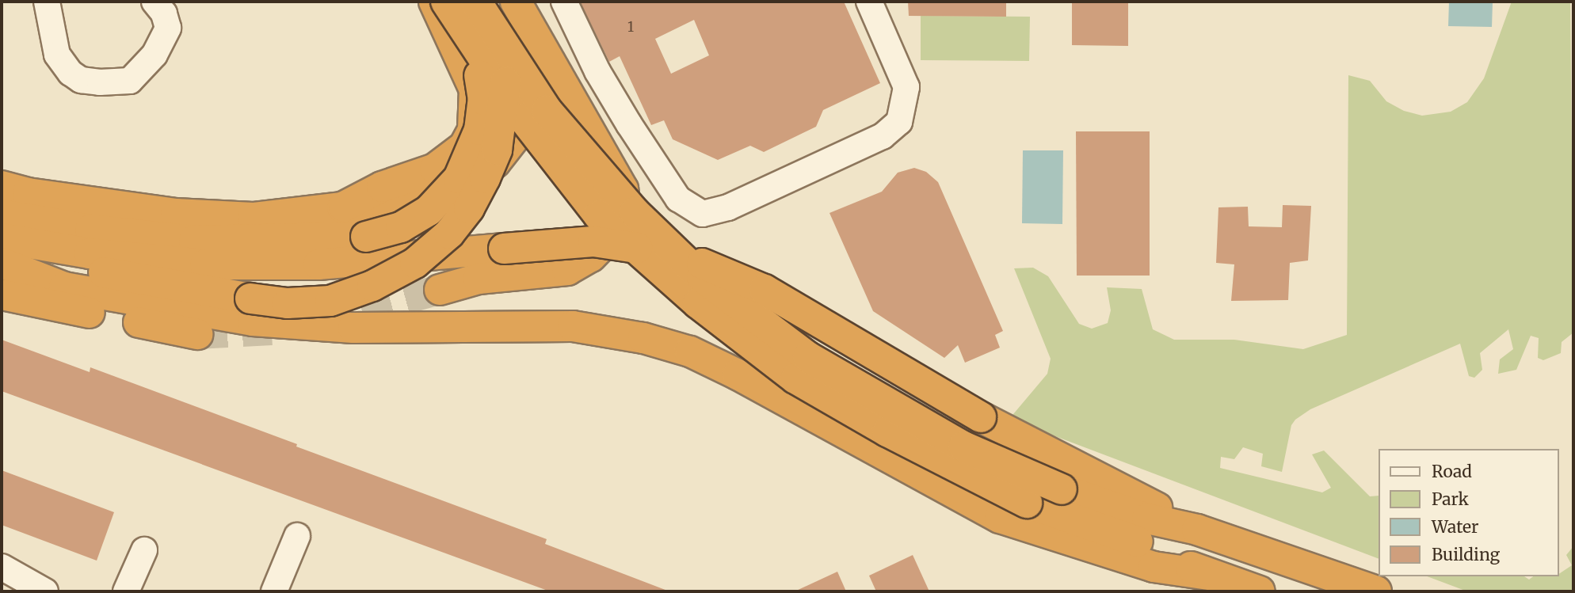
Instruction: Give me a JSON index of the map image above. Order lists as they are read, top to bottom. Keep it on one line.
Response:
{"house_numbers":["1"],"legend":["Road","Park","Water","Building"]}
